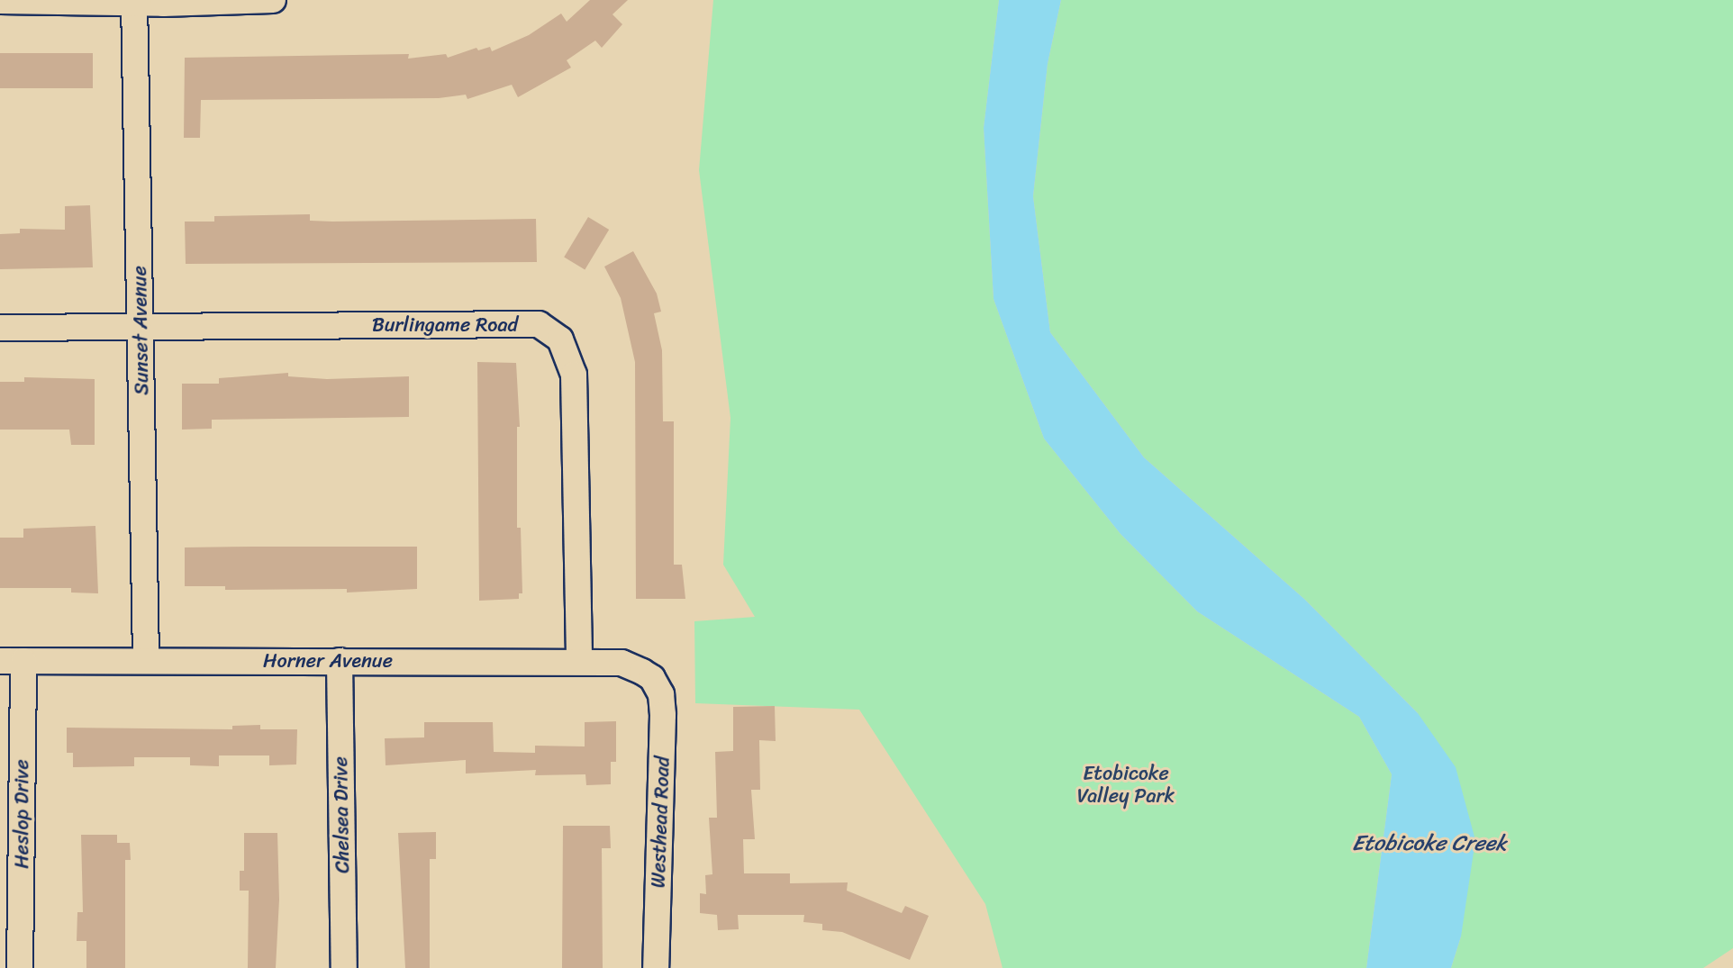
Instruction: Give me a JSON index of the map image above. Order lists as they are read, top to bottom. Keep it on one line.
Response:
{"streets":{"street":["Burlingame Road","Sunset Avenue","Horner Avenue","Heslop Drive","Chelsea Drive","Westhead Road"]},"crossings":[["Burlingame Road","Sunset Avenue"],["Burlingame Road","Horner Avenue"],["Sunset Avenue","Horner Avenue"],["Horner Avenue","Heslop Drive"],["Horner Avenue","Chelsea Drive"],["Horner Avenue","Westhead Road"]],"water":["Etobicoke Creek"],"parks":["Etobicoke Valley Park"]}
